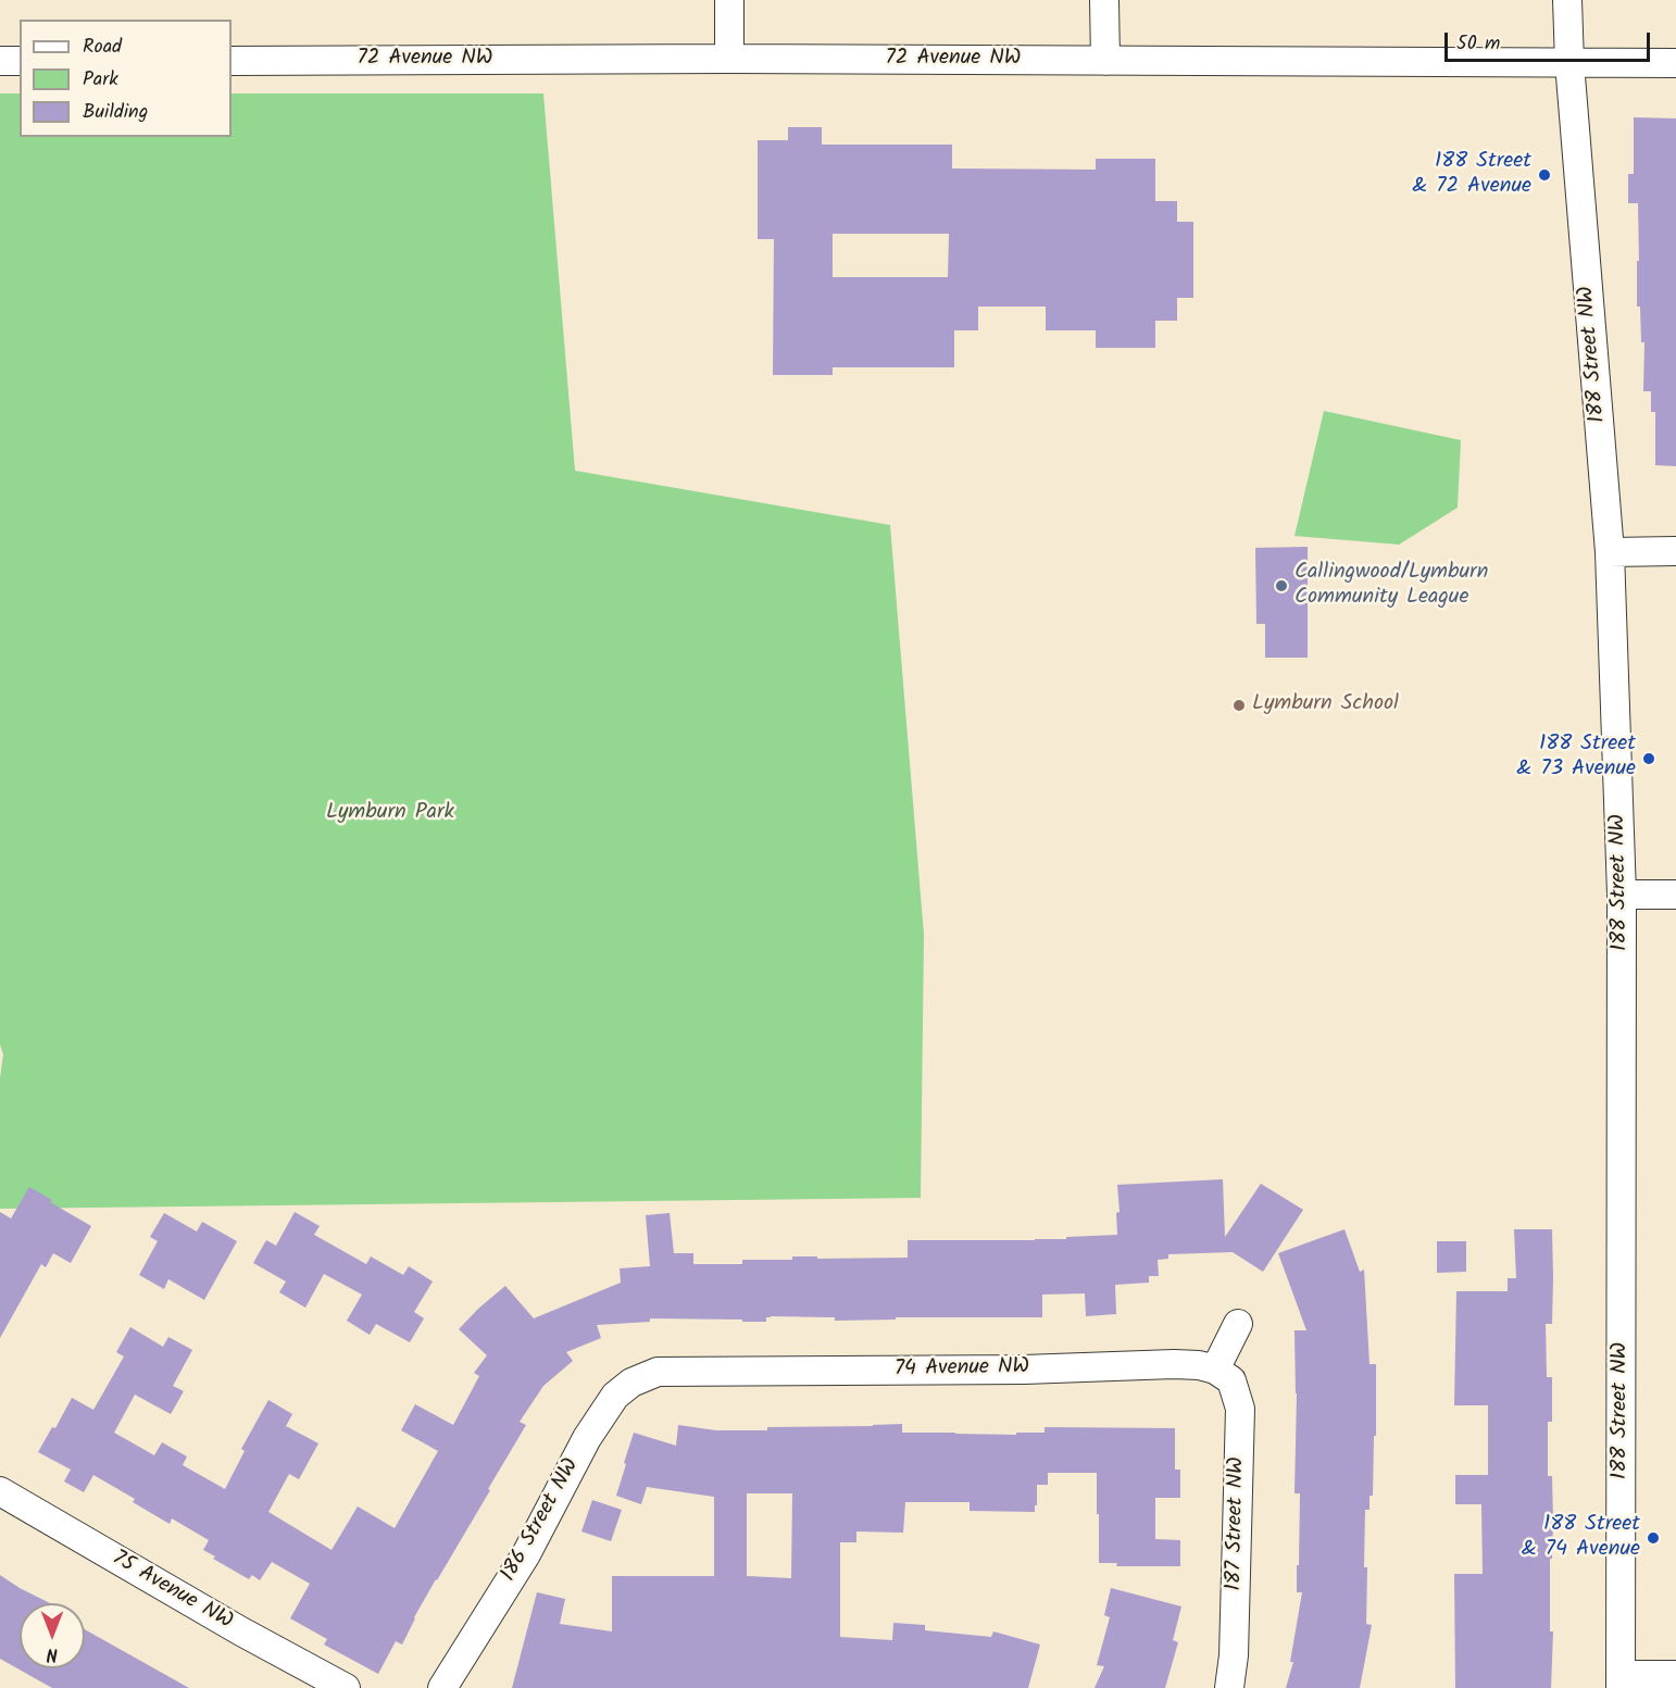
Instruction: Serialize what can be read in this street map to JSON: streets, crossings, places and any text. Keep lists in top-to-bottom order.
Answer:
{
  "streets": {
    "street": [
      "72 Avenue NW",
      "188 Street NW",
      "74 Avenue NW",
      "186 Street NW",
      "187 Street NW",
      "75 Avenue NW"
    ]
  },
  "crossings": [
    ["72 Avenue NW", "188 Street NW"],
    ["74 Avenue NW", "186 Street NW"],
    ["74 Avenue NW", "187 Street NW"]
  ],
  "parks": ["Lymburn Park"],
  "places": [
    "188 Street & 72 Avenue",
    "Callingwood/Lymburn Community League",
    "Lymburn School",
    "188 Street & 73 Avenue",
    "188 Street & 74 Avenue"
  ],
  "legend": ["Road", "Park", "Building"],
  "scale_bar": "50 m",
  "north": "bottom"
}
